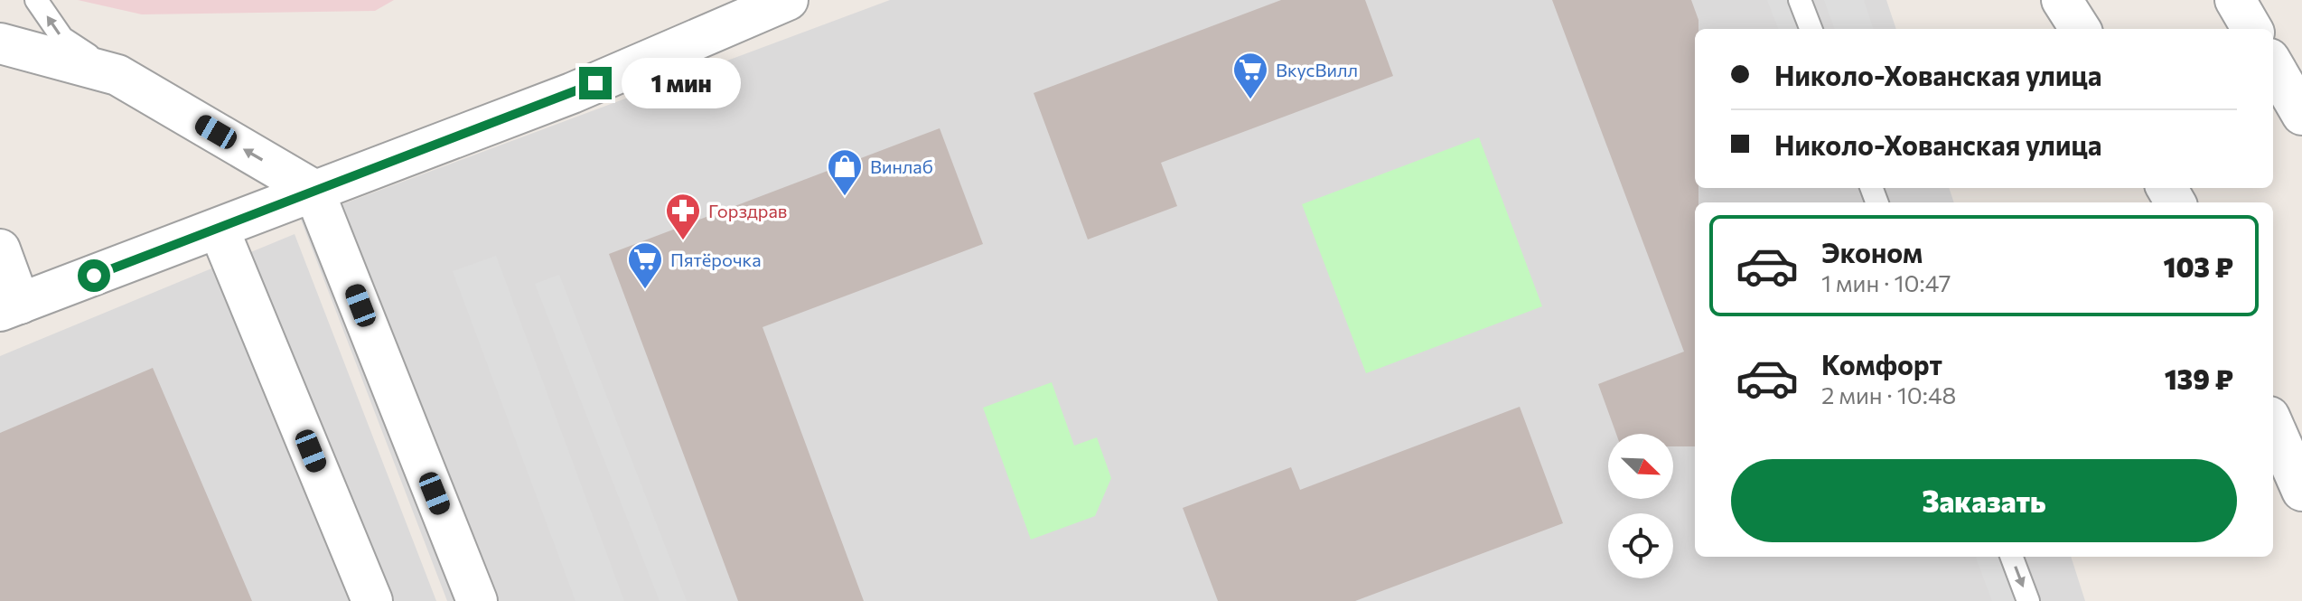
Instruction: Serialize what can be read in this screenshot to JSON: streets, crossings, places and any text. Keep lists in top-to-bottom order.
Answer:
{
  "places": {
    "supermarket": ["ВкусВилл", "Пятёрочка"],
    "shop": ["Винлаб"],
    "pharmacy": ["Горздрав"]
  },
  "north": "bottom right",
  "page": {
    "banner": ["Николо-Хованская улица", "Николо-Хованская улица"],
    "bubble": "1 мин",
    "list": [
      {
        "name": "Эконом",
        "note": "1 мин · 10:47",
        "value": "103 ₽"
      },
      {
        "name": "Комфорт",
        "note": "2 мин · 10:48",
        "value": "139 ₽"
      }
    ],
    "buttons": "Заказать"
  }
}
